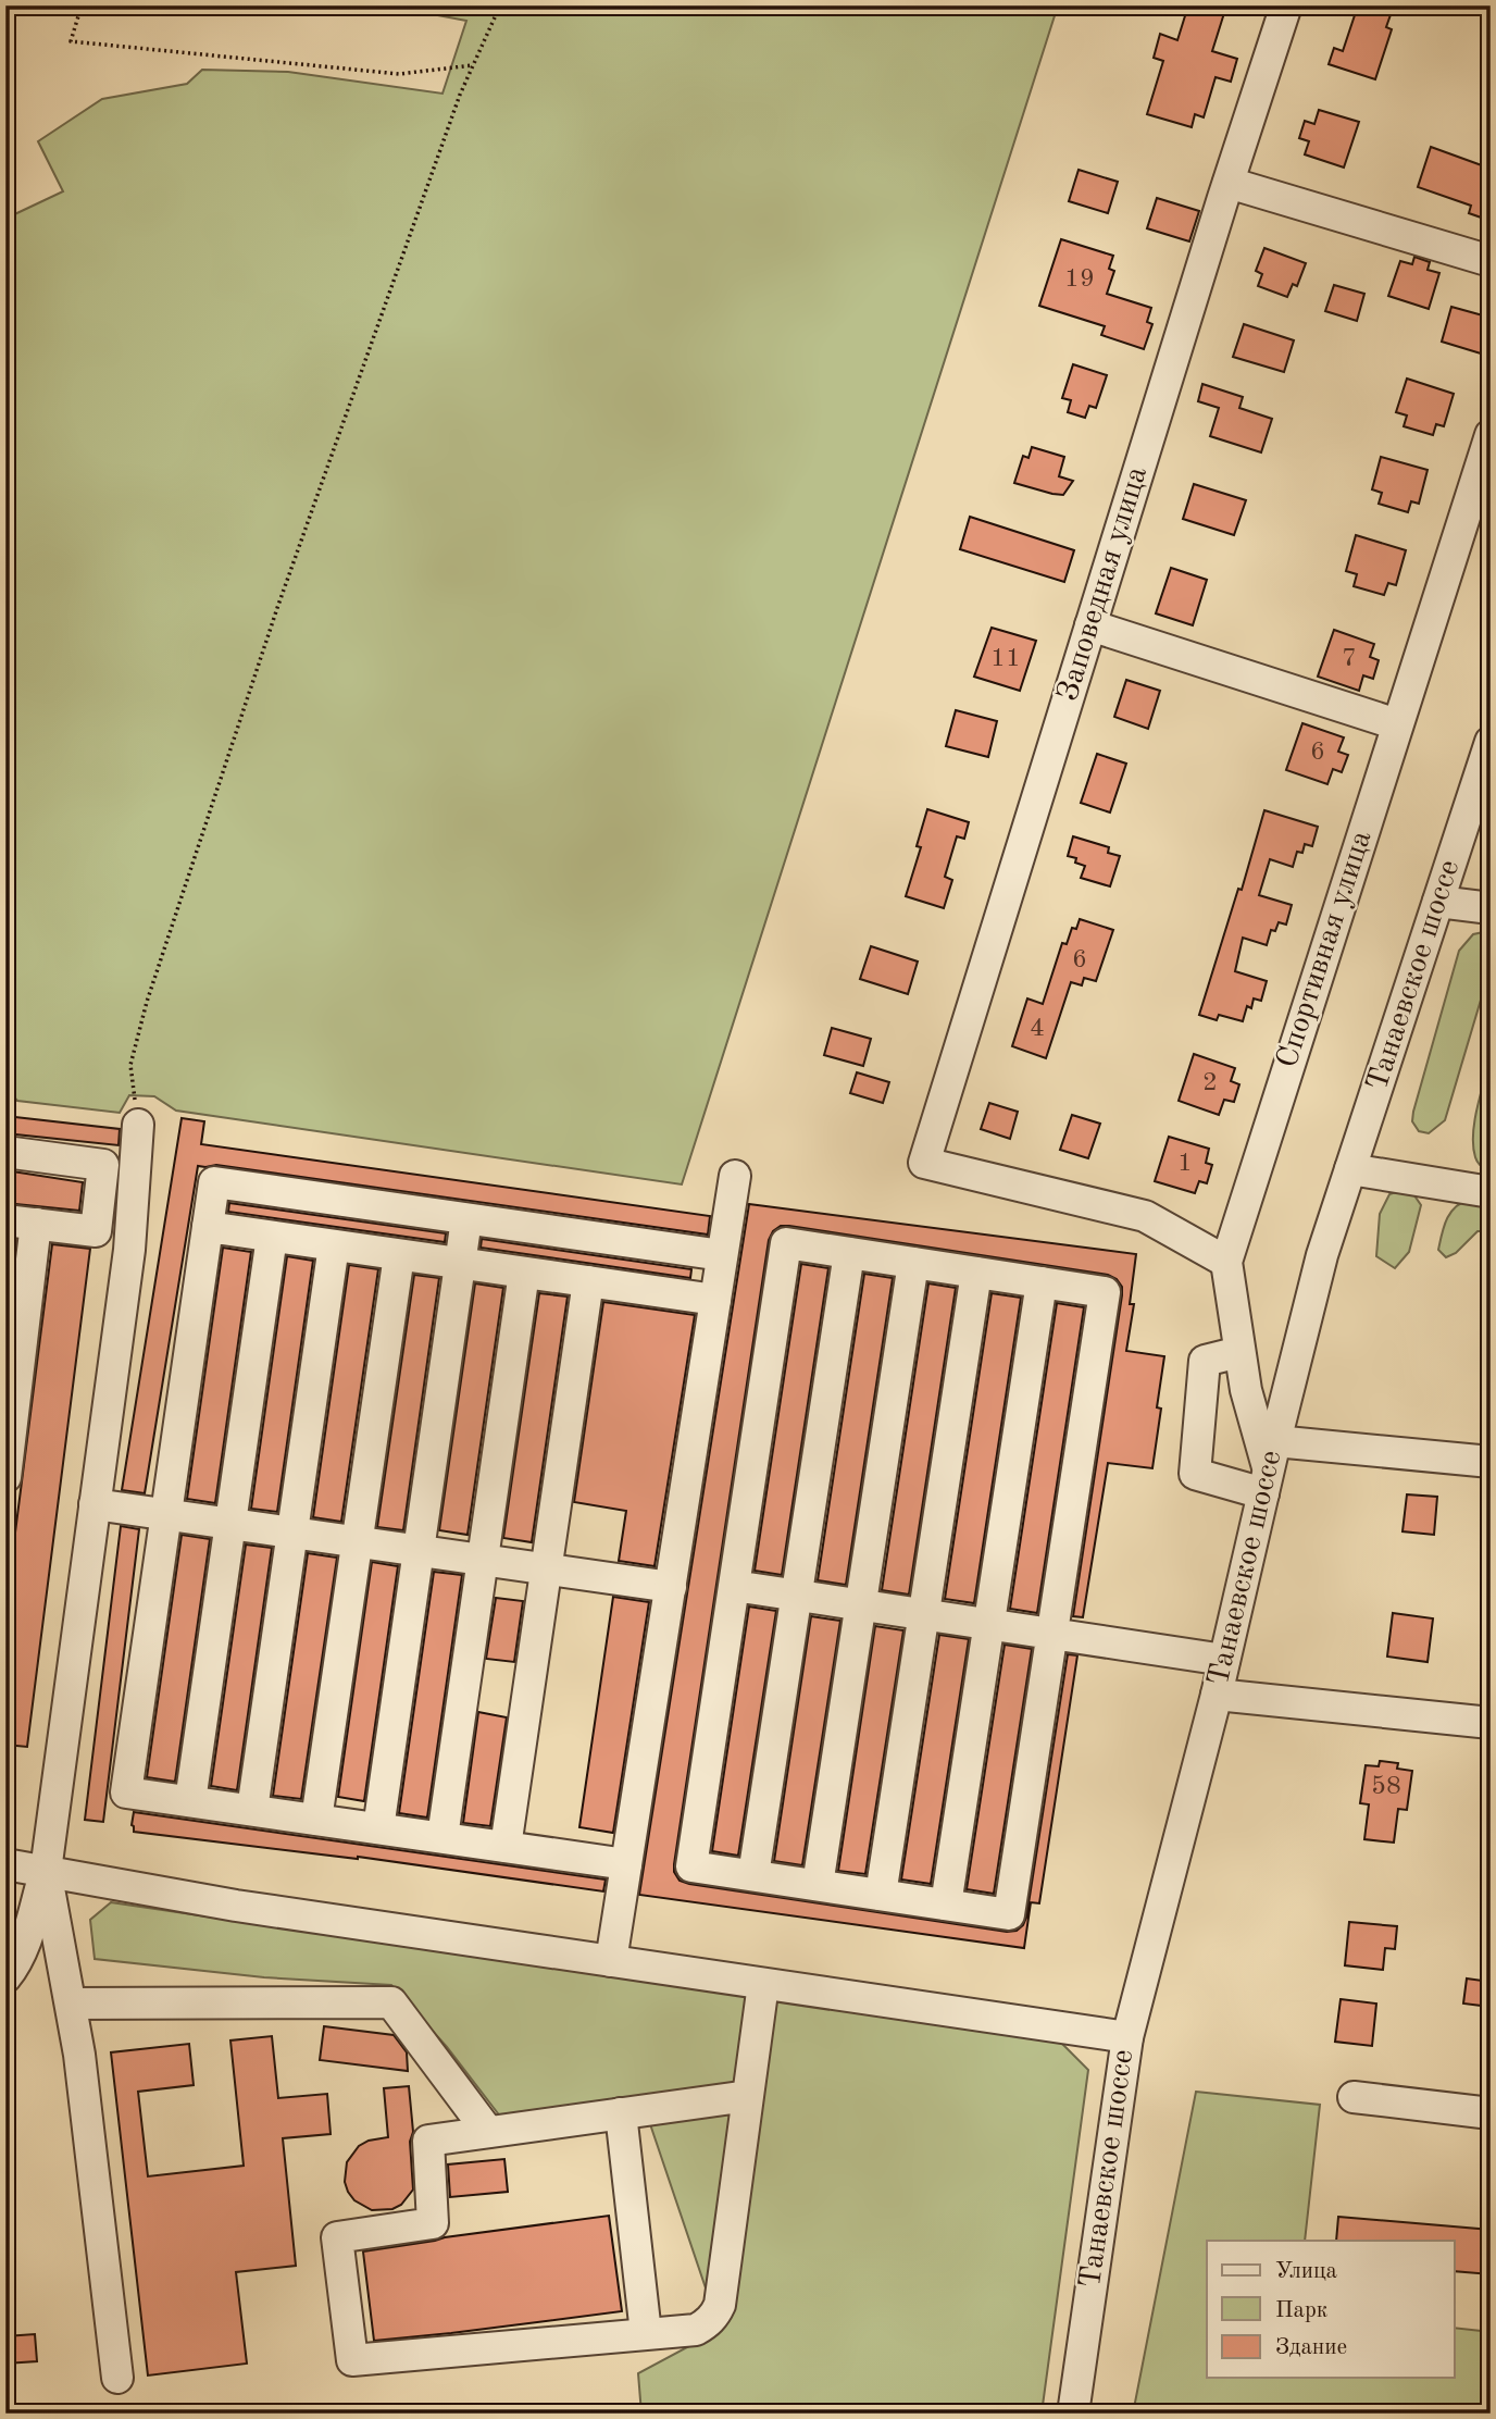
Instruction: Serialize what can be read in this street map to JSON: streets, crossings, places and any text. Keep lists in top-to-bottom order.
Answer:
{
  "streets": {
    "street": ["Заповедная улица", "Спортивная улица", "Танаевское шоссе"]
  },
  "crossings": [
    ["Заповедная улица", "Спортивная улица"],
    ["Спортивная улица", "Танаевское шоссе"]
  ],
  "house_numbers": [
    "19",
    "11",
    "7",
    "6",
    "6",
    "4",
    "2",
    "1",
    "58"
  ],
  "legend": ["Улица", "Парк", "Здание"]
}
